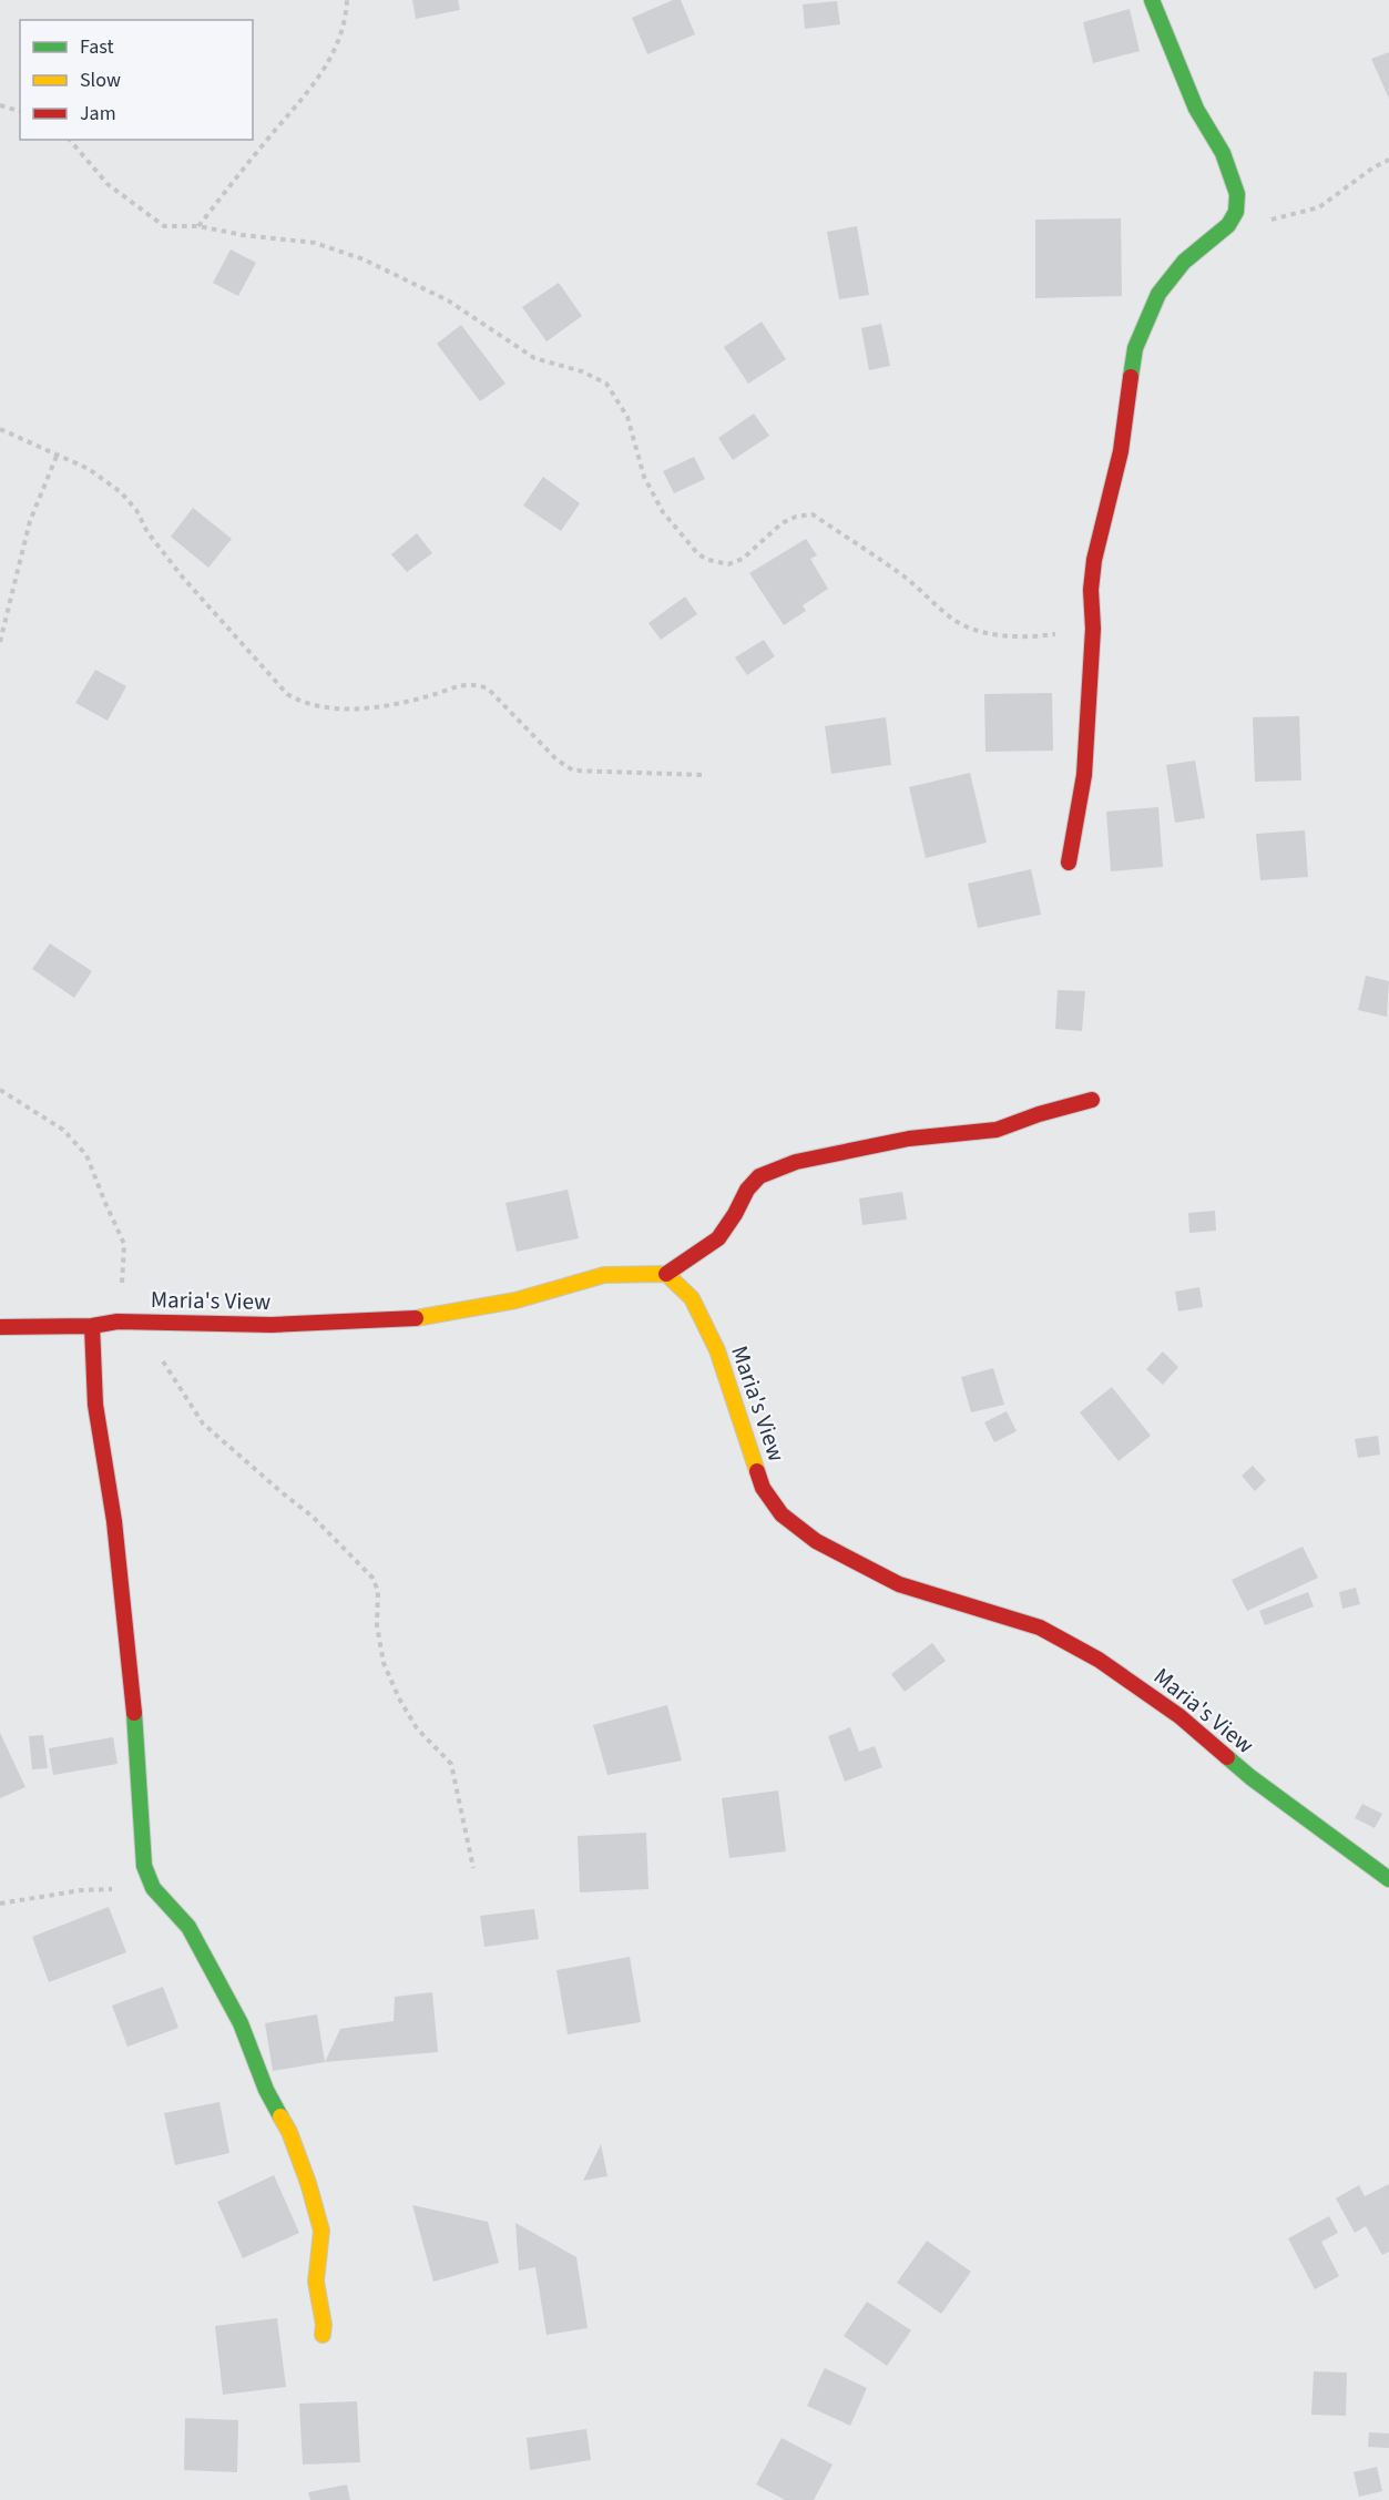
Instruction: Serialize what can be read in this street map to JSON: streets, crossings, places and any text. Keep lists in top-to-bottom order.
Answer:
{
  "streets": {
    "street": ["Maria's View"]
  },
  "legend": ["Fast", "Slow", "Jam"]
}
